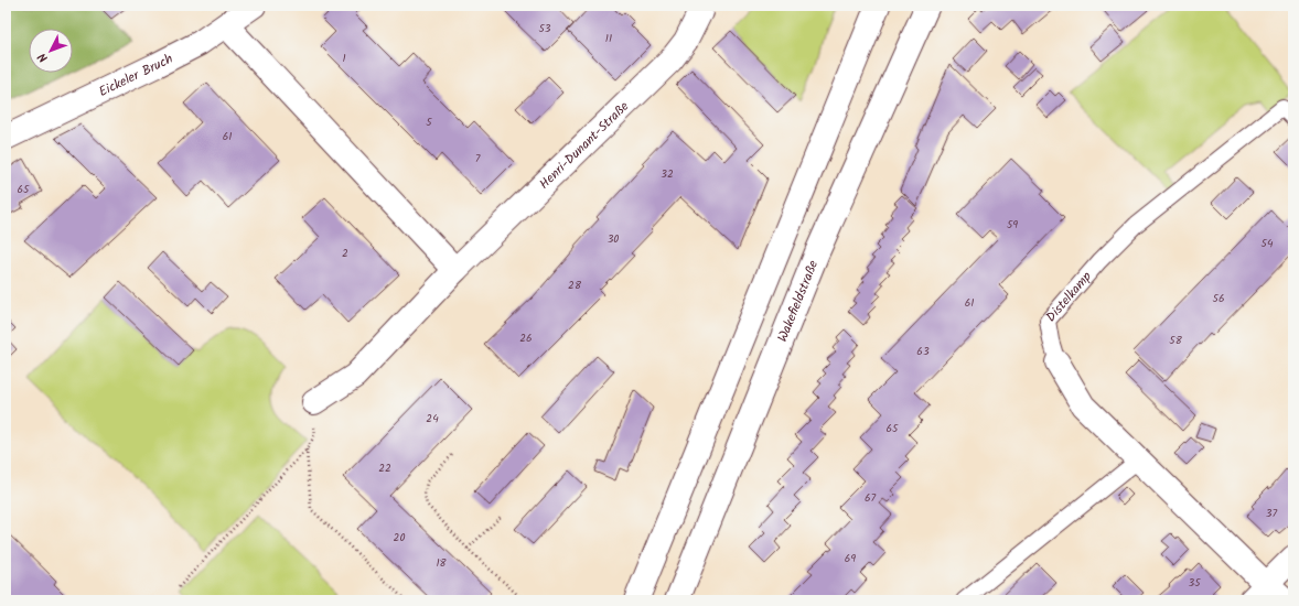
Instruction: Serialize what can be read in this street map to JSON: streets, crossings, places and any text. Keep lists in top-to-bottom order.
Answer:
{
  "streets": {
    "street": [
      "Eickeler Bruch",
      "Henri-Dunant-Straße",
      "Distelkamp",
      "Wakefieldstraße"
    ]
  },
  "house_numbers": [
    "53",
    "11",
    "1",
    "5",
    "61",
    "7",
    "32",
    "65",
    "59",
    "30",
    "54",
    "2",
    "28",
    "56",
    "61",
    "26",
    "58",
    "63",
    "24",
    "65",
    "22",
    "67",
    "37",
    "20",
    "69",
    "18",
    "35"
  ],
  "north": "bottom left"
}
